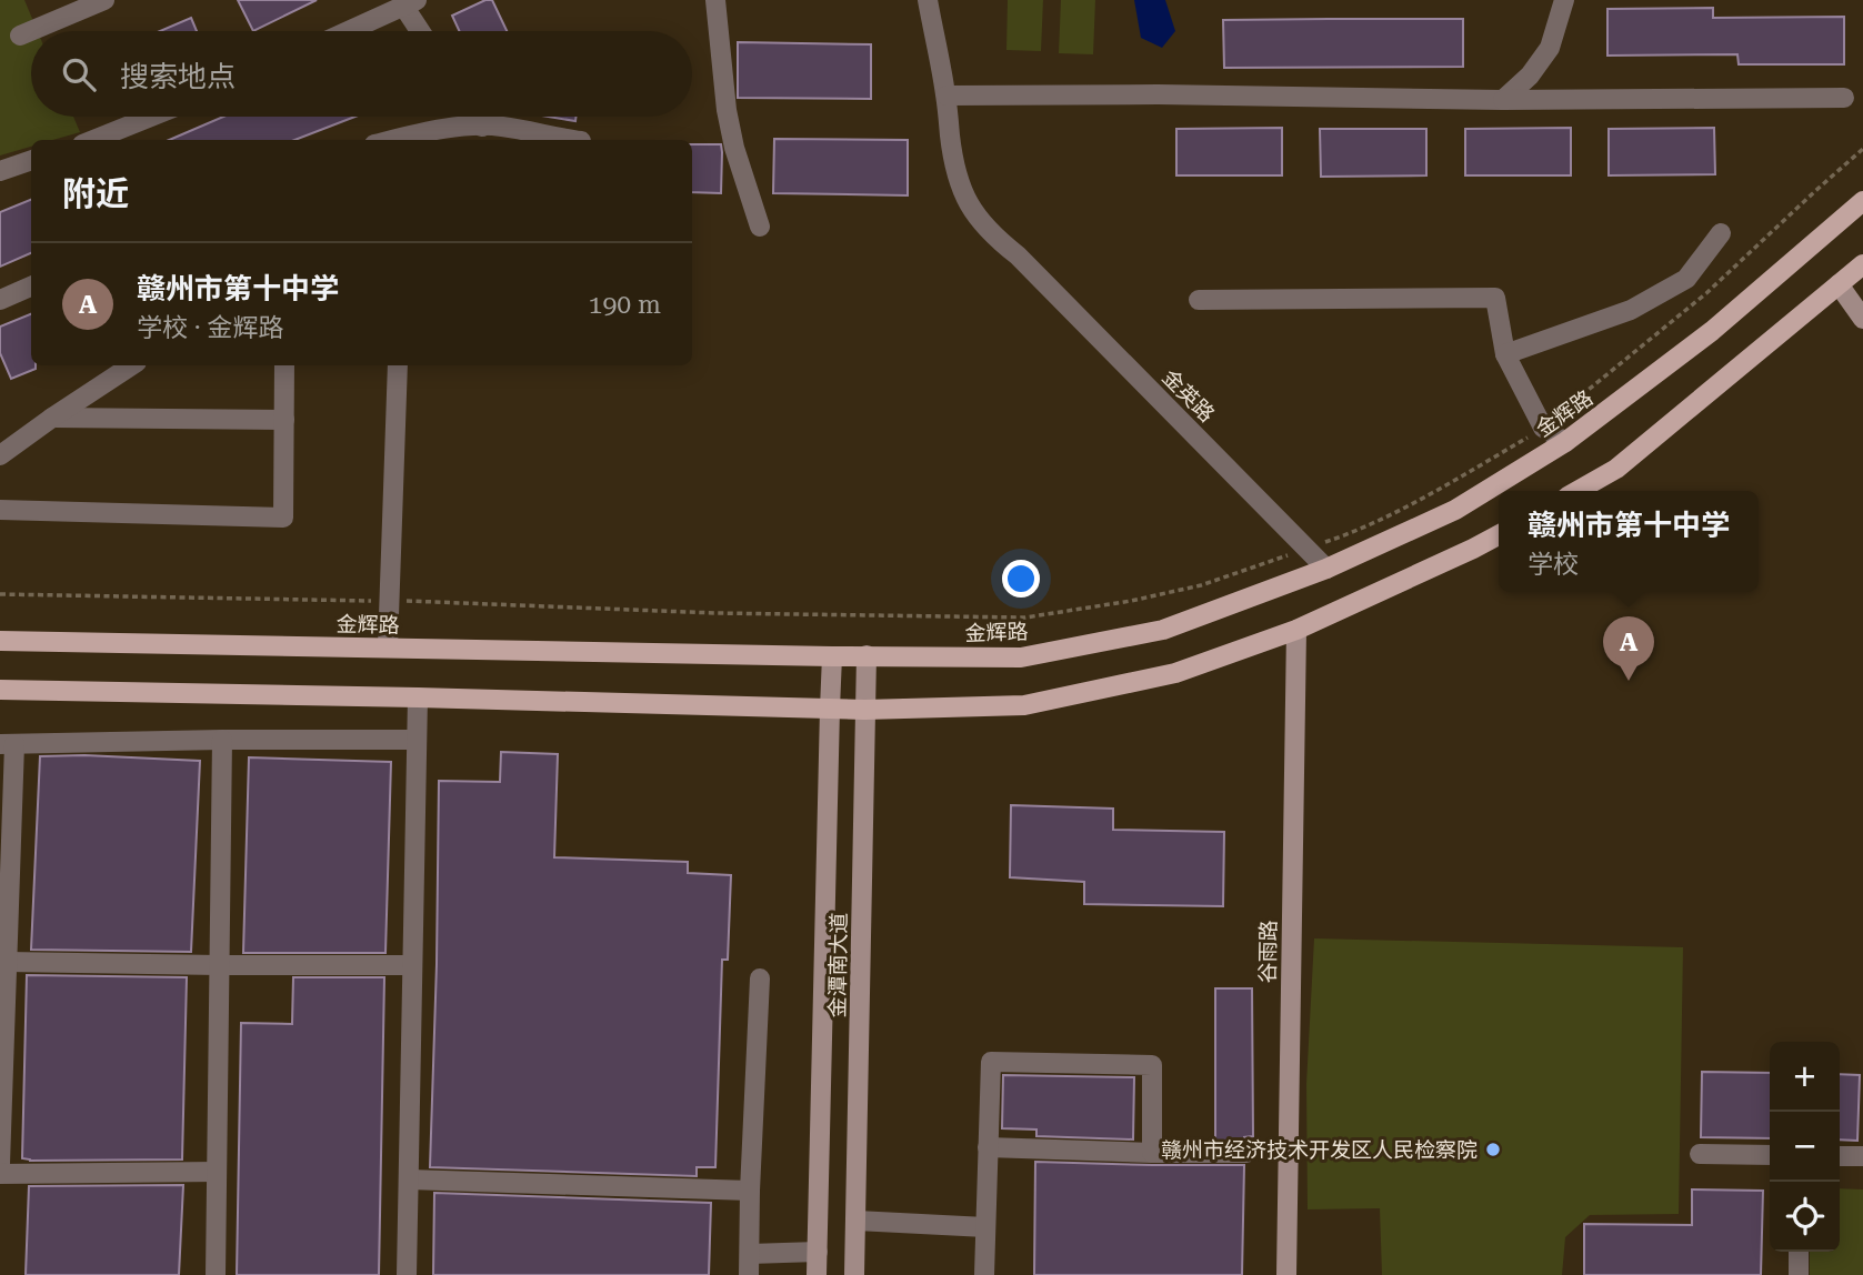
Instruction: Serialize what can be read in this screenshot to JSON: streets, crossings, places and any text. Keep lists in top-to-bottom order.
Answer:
{
  "streets": {
    "main road": ["金辉路", "谷雨路", "金潭南大道"],
    "street": ["金英路"]
  },
  "crossings": [
    ["金英路", "金辉路"],
    ["金辉路", "金潭南大道"]
  ],
  "places": ["赣州市经济技术开发区人民检察院"],
  "page": {
    "search": "搜索地点",
    "heading": "附近",
    "list": [
      {
        "mark": "A",
        "name": "赣州市第十中学",
        "note": "学校 · 金辉路",
        "value": "190 m"
      }
    ],
    "popup": ["赣州市第十中学", "学校"],
    "pins": "A",
    "map_buttons": ["+", "−"]
  }
}
